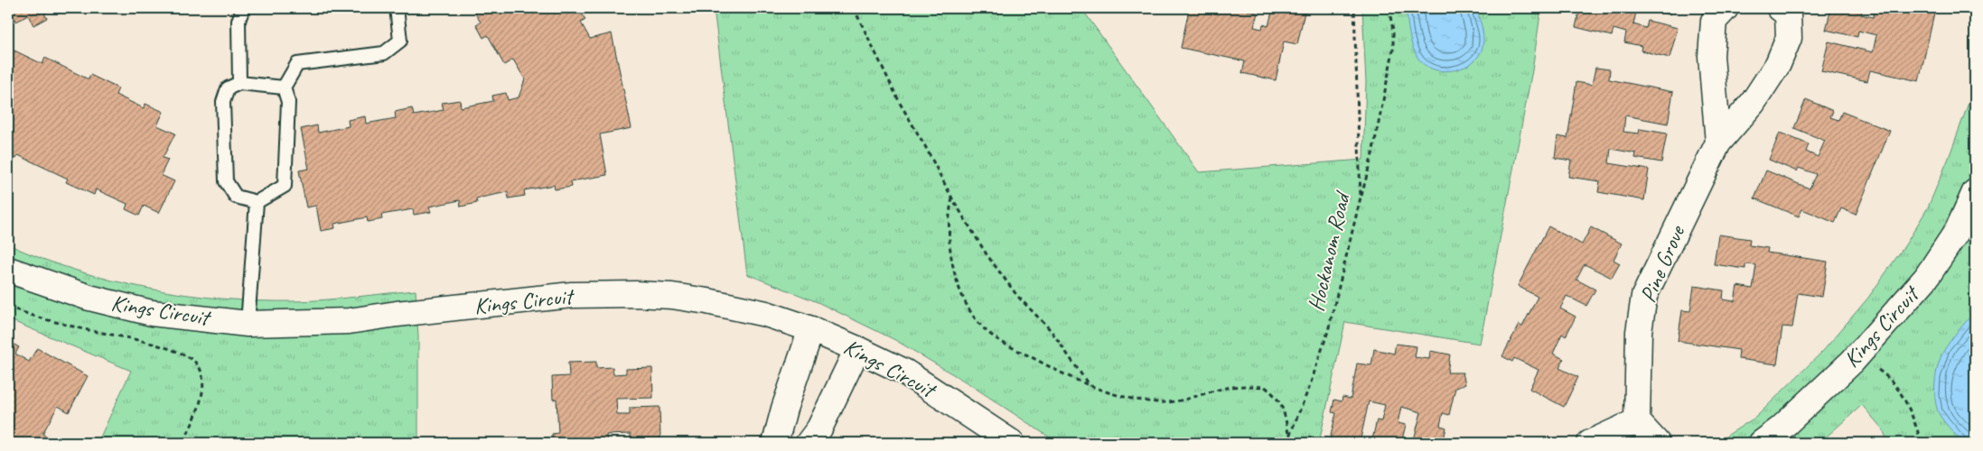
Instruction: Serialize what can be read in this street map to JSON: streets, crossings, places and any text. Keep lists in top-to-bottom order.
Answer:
{
  "streets": {
    "street": ["Pine Grove", "Kings Circuit"],
    "path": ["Hockanom Road"]
  }
}
